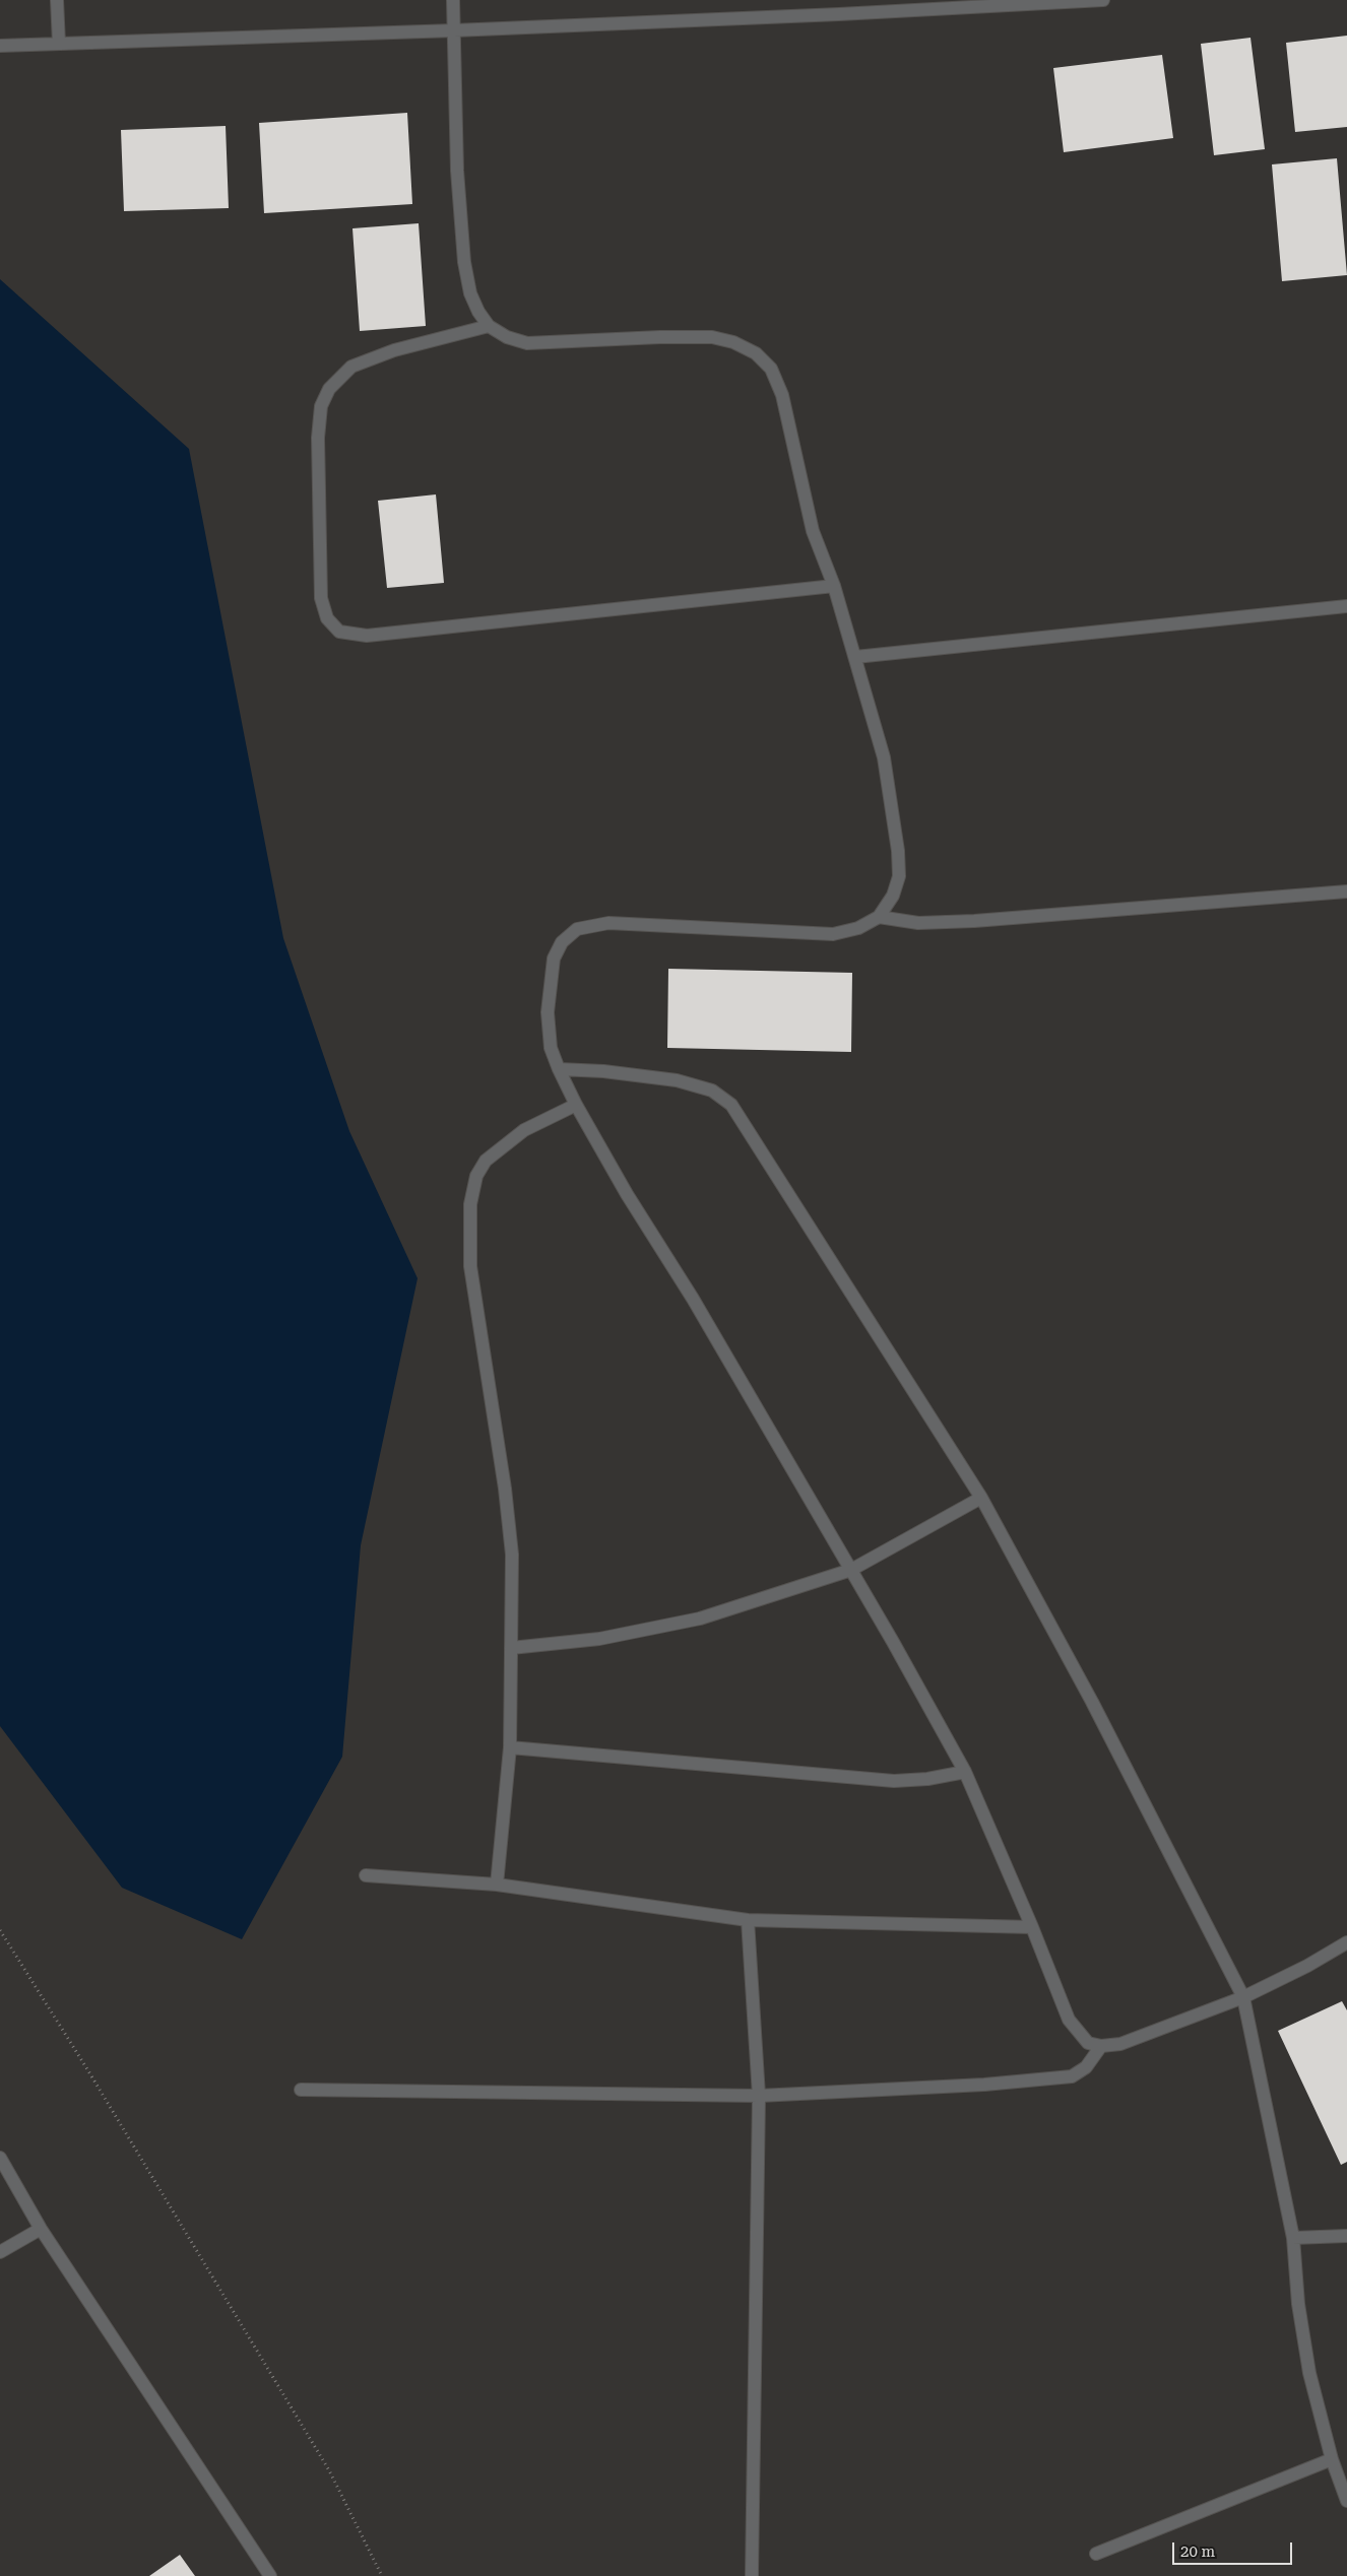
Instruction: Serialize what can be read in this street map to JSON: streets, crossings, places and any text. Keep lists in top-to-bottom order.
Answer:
{
  "scale_bar": "20 m"
}
